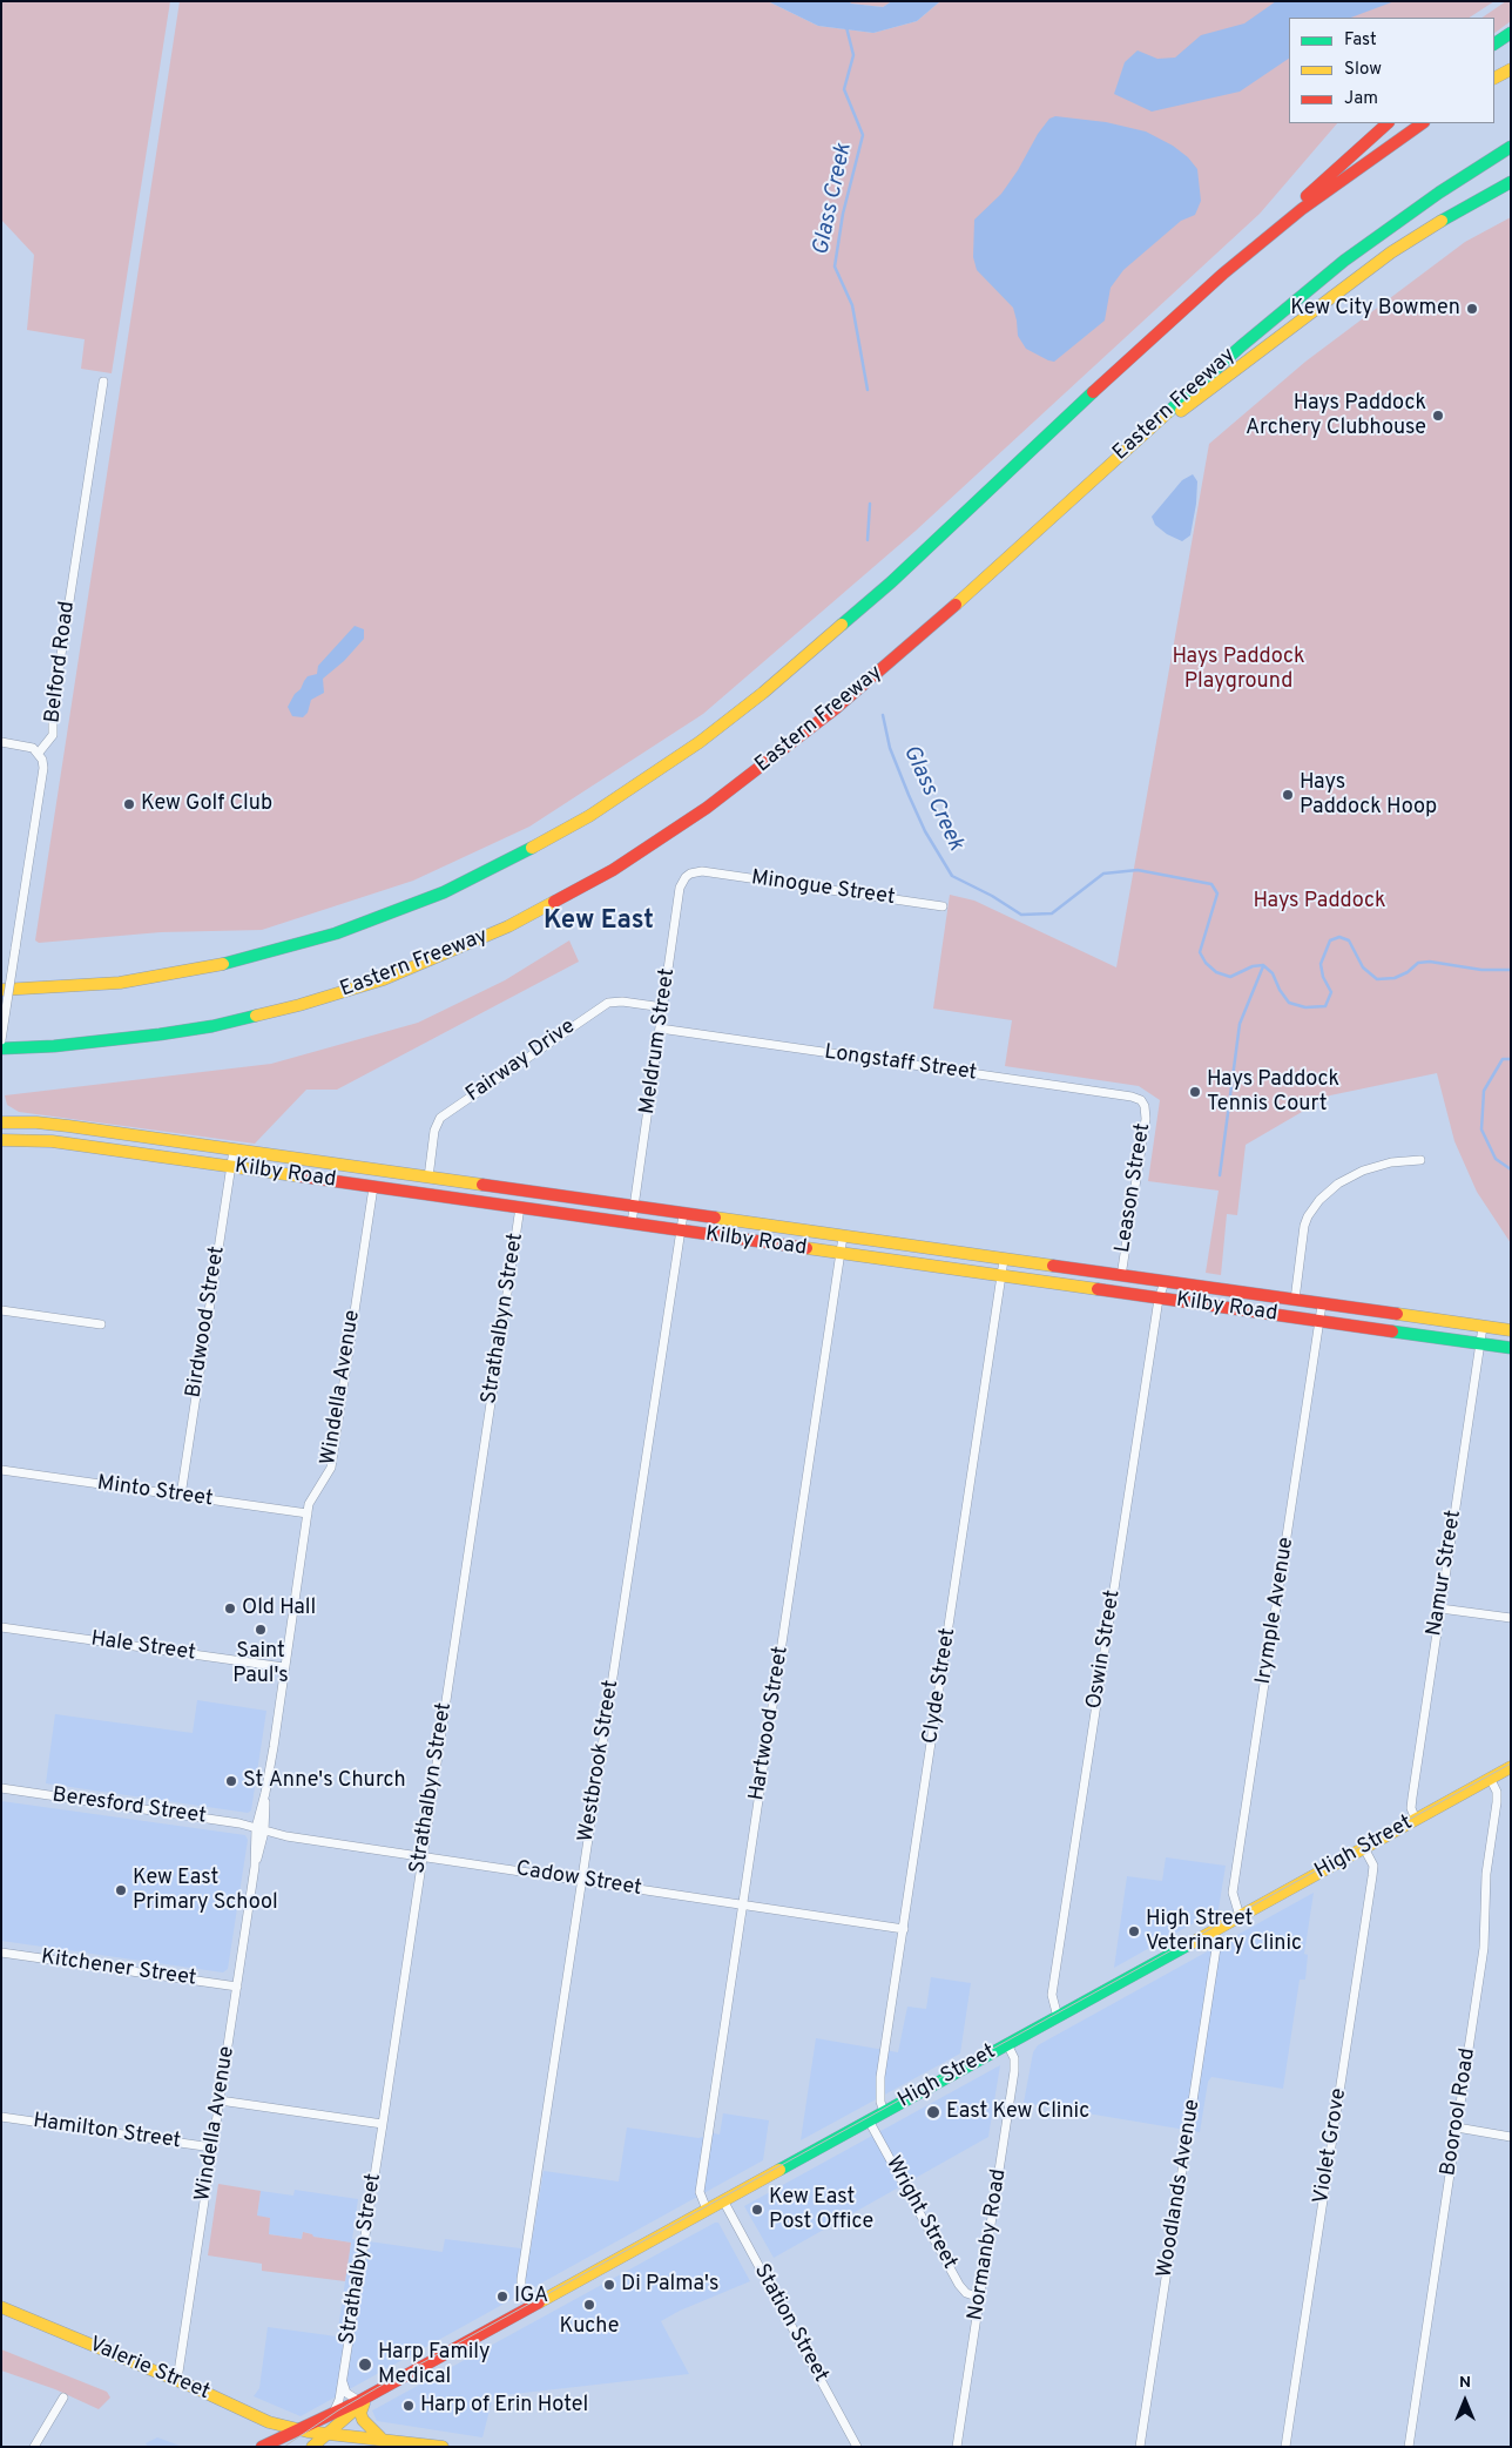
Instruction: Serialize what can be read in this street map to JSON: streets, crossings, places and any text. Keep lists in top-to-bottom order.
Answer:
{
  "streets": {
    "main road": [
      "Eastern Freeway",
      "Kilby Road",
      "High Street",
      "Valerie Street"
    ],
    "street": [
      "Belford Road",
      "Minogue Street",
      "Meldrum Street",
      "Fairway Drive",
      "Longstaff Street",
      "Leason Street",
      "Strathalbyn Street",
      "Birdwood Street",
      "Windella Avenue",
      "Minto Street",
      "Namur Street",
      "Irymple Avenue",
      "Hale Street",
      "Oswin Street",
      "Clyde Street",
      "Hartwood Street",
      "Westbrook Street",
      "Beresford Street",
      "Cadow Street",
      "Kitchener Street",
      "Boorool Road",
      "Hamilton Street",
      "Violet Grove",
      "Woodlands Avenue",
      "Wright Street",
      "Normanby Road",
      "Station Street"
    ]
  },
  "crossings": [
    ["Minogue Street", "Meldrum Street"],
    ["Meldrum Street", "Fairway Drive"],
    ["Meldrum Street", "Longstaff Street"],
    ["Meldrum Street", "Kilby Road"],
    ["Fairway Drive", "Kilby Road"],
    ["Longstaff Street", "Leason Street"],
    ["Kilby Road", "Leason Street"],
    ["Kilby Road", "Strathalbyn Street"],
    ["Kilby Road", "Birdwood Street"],
    ["Kilby Road", "Windella Avenue"],
    ["Kilby Road", "Namur Street"],
    ["Kilby Road", "Irymple Avenue"],
    ["Kilby Road", "Oswin Street"],
    ["Kilby Road", "Clyde Street"],
    ["Kilby Road", "Hartwood Street"],
    ["Kilby Road", "Westbrook Street"],
    ["Strathalbyn Street", "High Street"],
    ["Strathalbyn Street", "Cadow Street"],
    ["Birdwood Street", "Minto Street"],
    ["Windella Avenue", "Minto Street"],
    ["Windella Avenue", "Hale Street"],
    ["Windella Avenue", "Beresford Street"],
    ["Windella Avenue", "Cadow Street"],
    ["Windella Avenue", "Kitchener Street"],
    ["Windella Avenue", "Hamilton Street"],
    ["Windella Avenue", "Valerie Street"],
    ["Namur Street", "High Street"],
    ["Irymple Avenue", "High Street"],
    ["Oswin Street", "High Street"],
    ["Clyde Street", "High Street"],
    ["Clyde Street", "Cadow Street"],
    ["Hartwood Street", "High Street"],
    ["Hartwood Street", "Cadow Street"],
    ["Westbrook Street", "High Street"],
    ["Westbrook Street", "Cadow Street"],
    ["Beresford Street", "Cadow Street"],
    ["High Street", "Boorool Road"],
    ["High Street", "Violet Grove"],
    ["High Street", "Woodlands Avenue"],
    ["High Street", "Wright Street"],
    ["High Street", "Normanby Road"],
    ["High Street", "Station Street"],
    ["High Street", "Valerie Street"],
    ["Wright Street", "Normanby Road"]
  ],
  "districts": ["Kew East"],
  "water": ["Glass Creek"],
  "parks": ["Hays Paddock Playground", "Hays Paddock"],
  "places": [
    "Kew City Bowmen",
    "Hays Paddock Archery Clubhouse",
    "Hays Paddock Hoop",
    "Kew Golf Club",
    "Hays Paddock Tennis Court",
    "Old Hall",
    "Saint Paul's",
    "St Anne's Church",
    "Kew East Primary School",
    "High Street Veterinary Clinic",
    "East Kew Clinic",
    "Kew East Post Office",
    "Di Palma's",
    "IGA",
    "Kuche",
    "Harp Family Medical",
    "Harp of Erin Hotel"
  ],
  "legend": ["Fast", "Slow", "Jam"],
  "north": "top"
}
